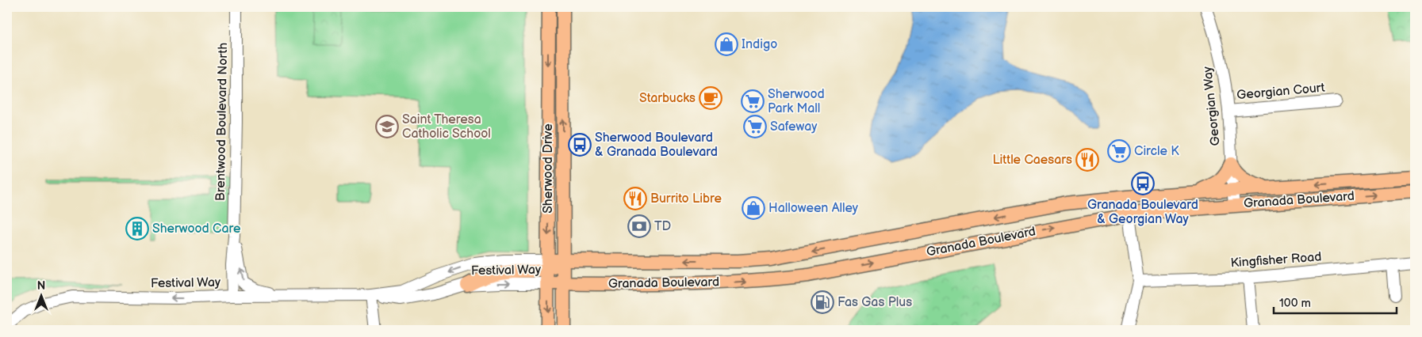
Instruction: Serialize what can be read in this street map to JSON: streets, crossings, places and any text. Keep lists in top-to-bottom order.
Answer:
{
  "streets": {
    "main road": ["Sherwood Drive", "Granada Boulevard"],
    "street": [
      "Georgian Court",
      "Georgian Way",
      "Brentwood Boulevard North",
      "Kingfisher Road",
      "Festival Way"
    ]
  },
  "crossings": [
    ["Georgian Court", "Georgian Way"],
    ["Georgian Way", "Granada Boulevard"],
    ["Sherwood Drive", "Granada Boulevard"],
    ["Sherwood Drive", "Festival Way"],
    ["Granada Boulevard", "Festival Way"]
  ],
  "places": {
    "shop": ["Indigo", "Halloween Alley"],
    "cafe": ["Starbucks"],
    "supermarket": ["Sherwood Park Mall", "Safeway", "Circle K"],
    "school or university": ["Saint Theresa Catholic School"],
    "bus stop": ["Sherwood Boulevard & Granada Boulevard", "Granada Boulevard & Georgian Way"],
    "restaurant": ["Little Caesars", "Burrito Libre"],
    "bank": ["TD"],
    "building": ["Sherwood Care"],
    "fuel station": ["Fas Gas Plus"]
  },
  "scale_bar": "100 m",
  "north": "top"
}
